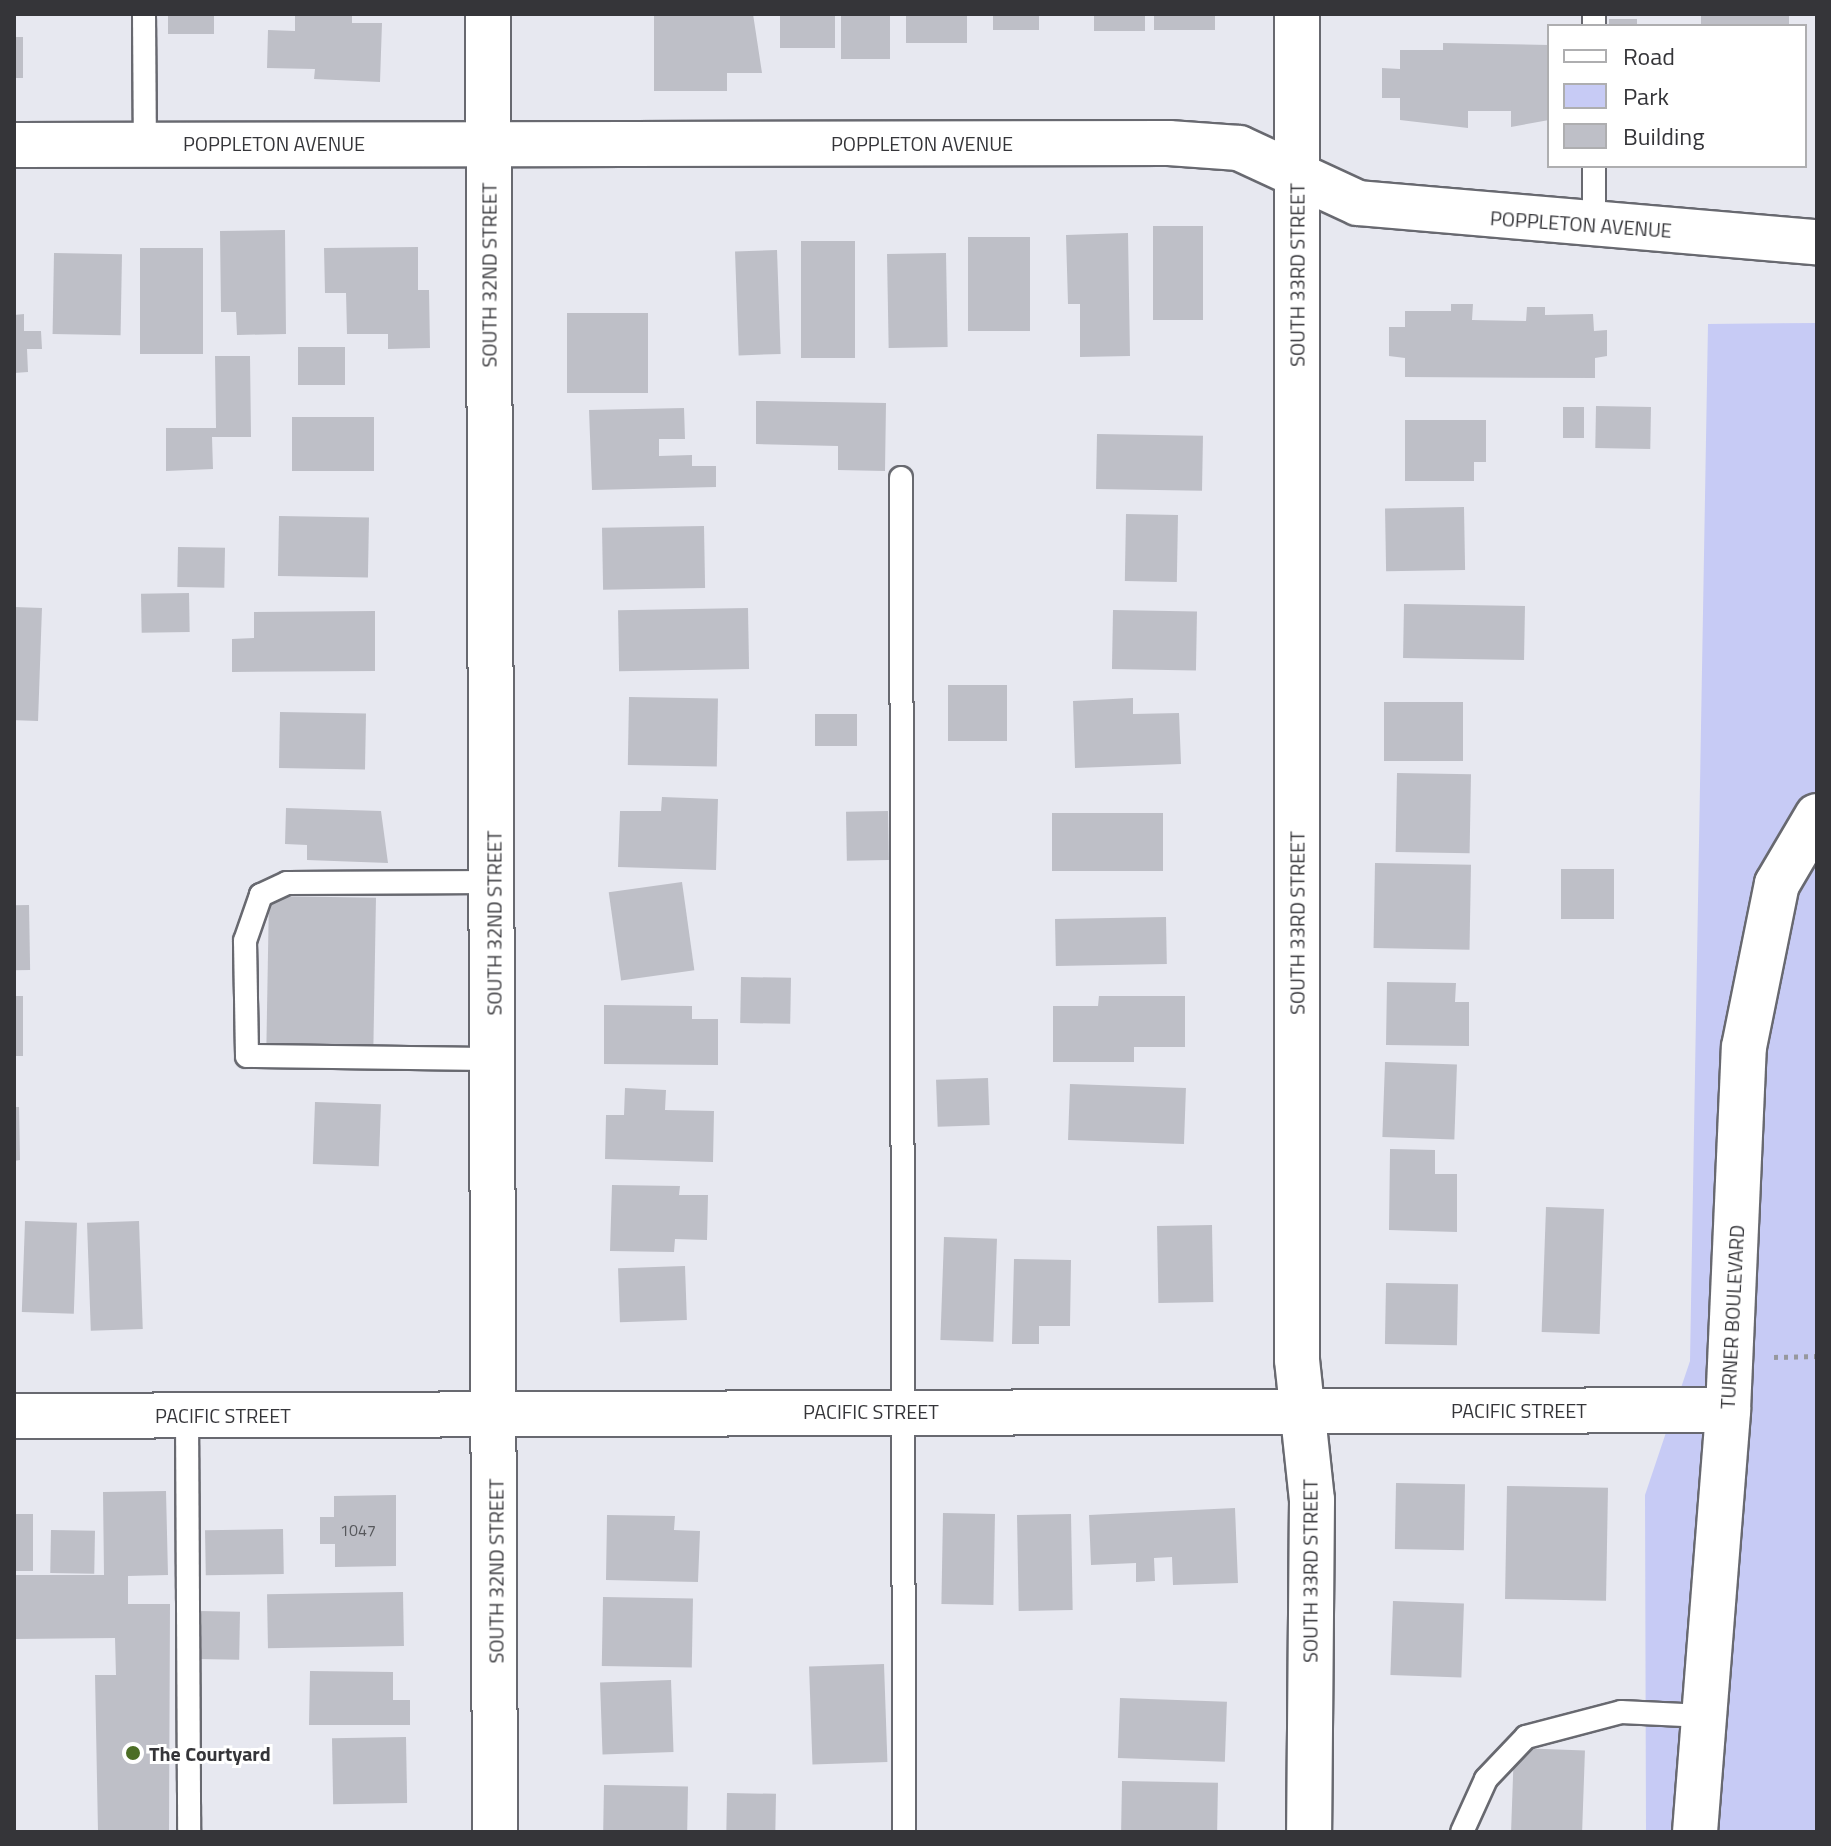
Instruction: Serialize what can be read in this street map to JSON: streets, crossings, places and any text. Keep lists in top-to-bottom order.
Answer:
{
  "streets": {
    "street": [
      "POPPLETON AVENUE",
      "SOUTH 32ND STREET",
      "SOUTH 33RD STREET",
      "TURNER BOULEVARD",
      "PACIFIC STREET"
    ]
  },
  "crossings": [
    ["POPPLETON AVENUE", "SOUTH 32ND STREET"],
    ["POPPLETON AVENUE", "SOUTH 33RD STREET"],
    ["SOUTH 32ND STREET", "PACIFIC STREET"],
    ["SOUTH 33RD STREET", "PACIFIC STREET"],
    ["TURNER BOULEVARD", "PACIFIC STREET"]
  ],
  "places": ["The Courtyard"],
  "house_numbers": ["1047"],
  "legend": ["Road", "Park", "Building"]
}
